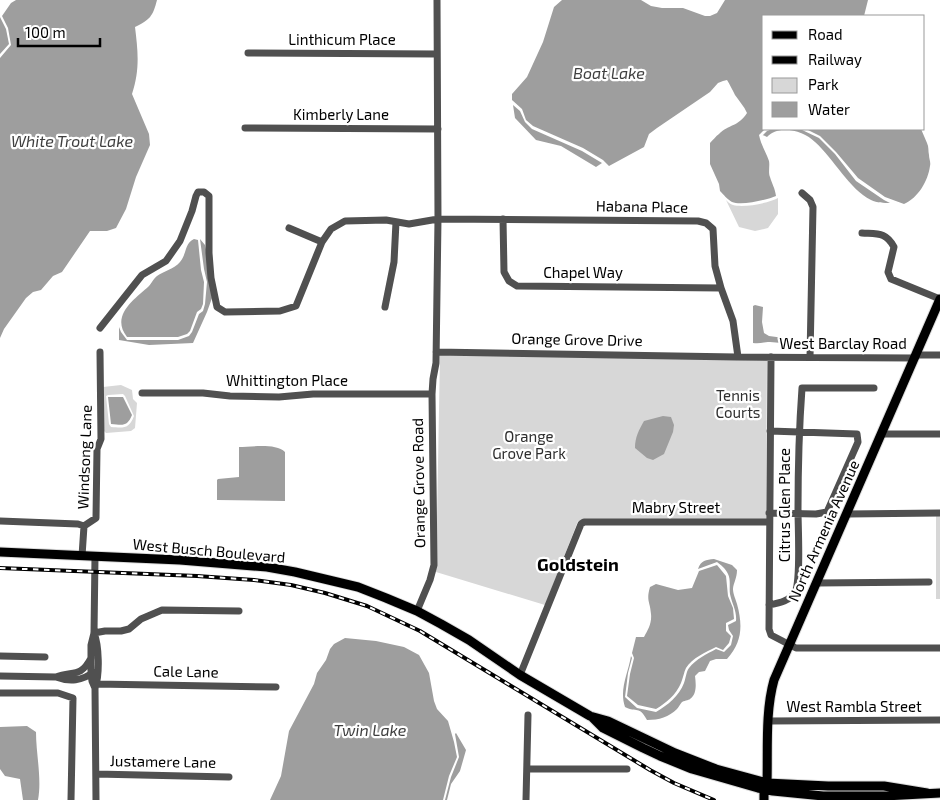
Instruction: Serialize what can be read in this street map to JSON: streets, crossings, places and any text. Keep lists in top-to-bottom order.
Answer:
{
  "streets": {
    "main road": ["North Armenia Avenue", "West Busch Boulevard"],
    "street": [
      "Linthicum Place",
      "Kimberly Lane",
      "Habana Place",
      "Chapel Way",
      "Orange Grove Drive",
      "West Barclay Road",
      "Whittington Place",
      "Windsong Lane",
      "Orange Grove Road",
      "Citrus Glen Place",
      "Mabry Street",
      "Cale Lane",
      "West Rambla Street",
      "Justamere Lane"
    ]
  },
  "crossings": [
    ["Habana Place", "Chapel Way"],
    ["Habana Place", "Orange Grove Drive"],
    ["Orange Grove Drive", "West Barclay Road"],
    ["Orange Grove Drive", "Orange Grove Road"],
    ["West Barclay Road", "North Armenia Avenue"],
    ["Whittington Place", "Orange Grove Road"],
    ["Windsong Lane", "West Busch Boulevard"],
    ["Orange Grove Road", "West Busch Boulevard"],
    ["Mabry Street", "West Busch Boulevard"],
    ["North Armenia Avenue", "West Busch Boulevard"],
    ["North Armenia Avenue", "West Rambla Street"]
  ],
  "districts": ["Goldstein"],
  "water": ["Boat Lake", "White Trout Lake", "Twin Lake"],
  "parks": ["Tennis Courts", "Orange Grove Park"],
  "legend": [
    "Road",
    "Railway",
    "Park",
    "Water"
  ],
  "scale_bar": "100 m"
}
